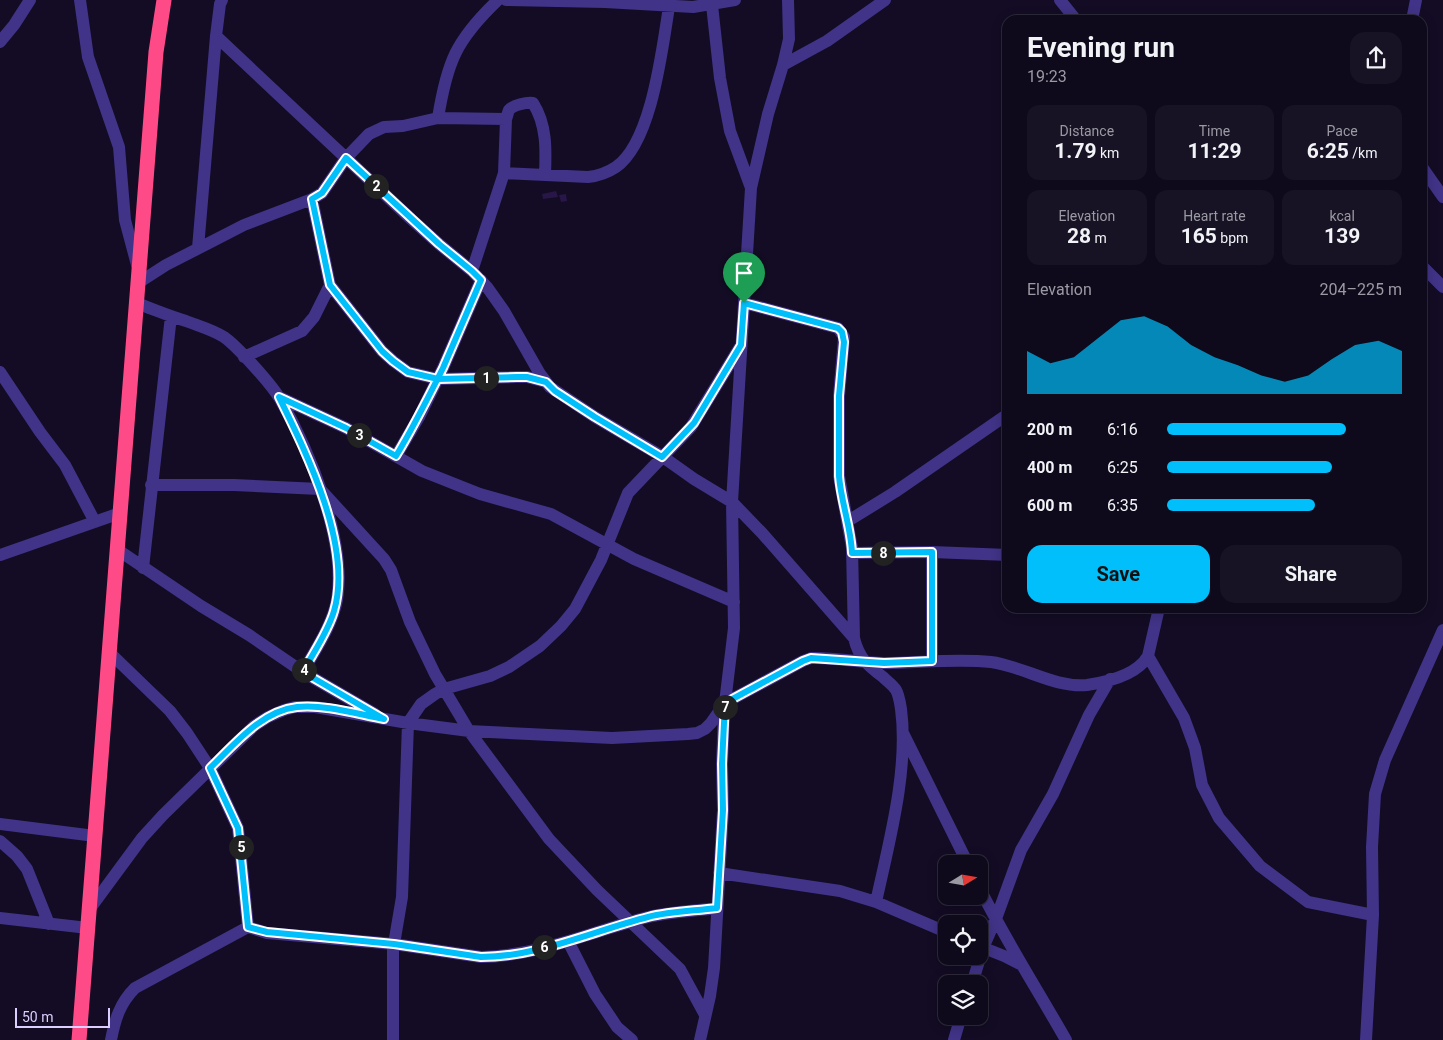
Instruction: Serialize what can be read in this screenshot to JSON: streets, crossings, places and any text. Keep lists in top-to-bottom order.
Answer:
{
  "scale_bar": "50 m",
  "north": "right",
  "page": {
    "heading": ["Evening run", "19:23"],
    "stats": [
      ["Distance", "1.79 km"],
      ["Time", "11:29"],
      ["Pace", "6:25 /km"],
      ["Elevation", "28 m"],
      ["Heart rate", "165 bpm"],
      ["kcal", "139"]
    ],
    "pins": [
      "2",
      "1",
      "3",
      "8",
      "4",
      "7",
      "5",
      "6"
    ],
    "chart": ["Elevation", "204–225 m"],
    "list": [
      {
        "name": "200 m",
        "note": "6:16"
      },
      {
        "name": "400 m",
        "note": "6:25"
      },
      {
        "name": "600 m",
        "note": "6:35"
      }
    ],
    "buttons": ["Save", "Share"],
    "scale": "50 m"
  }
}
